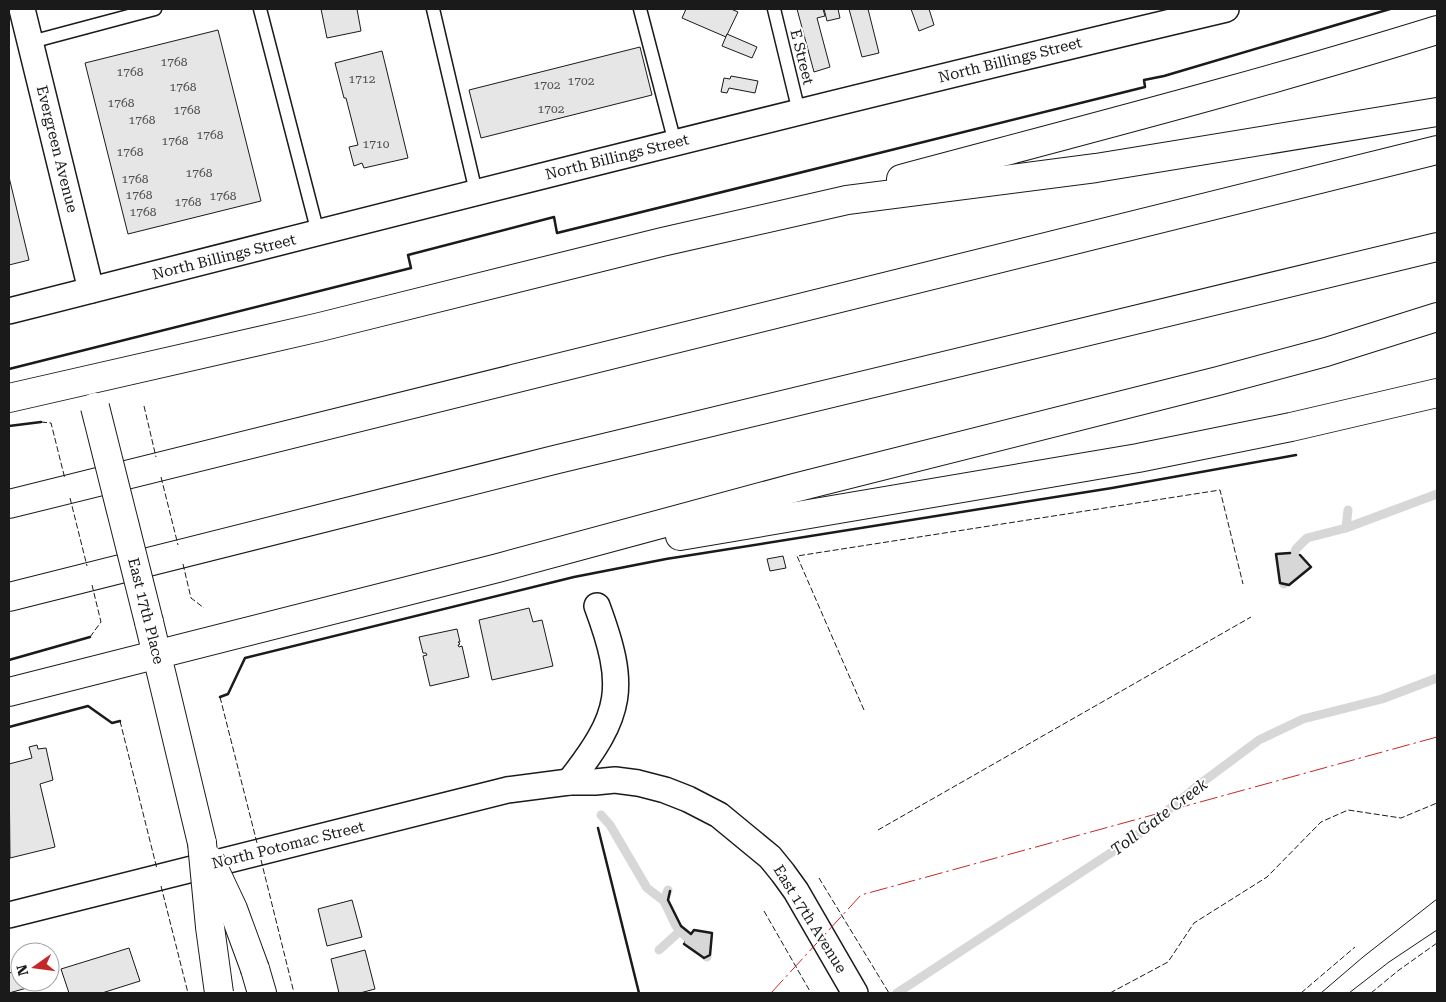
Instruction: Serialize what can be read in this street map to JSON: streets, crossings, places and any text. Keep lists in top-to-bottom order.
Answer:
{
  "streets": {
    "main road": ["East 17th Place"],
    "street": [
      "North Billings Street",
      "Evergreen Avenue",
      "North Potomac Street",
      "East 17th Avenue"
    ],
    "lane": ["E Street"]
  },
  "crossings": [
    ["E Street", "North Billings Street"],
    ["North Billings Street", "Evergreen Avenue"],
    ["North Potomac Street", "East 17th Avenue"]
  ],
  "water": ["Toll Gate Creek"],
  "house_numbers": [
    "1768",
    "1768",
    "1712",
    "1702",
    "1702",
    "1768",
    "1768",
    "1702",
    "1768",
    "1768",
    "1768",
    "1768",
    "1710",
    "1768",
    "1768",
    "1768",
    "1768",
    "1768",
    "1768",
    "1768"
  ],
  "north": "left"
}
